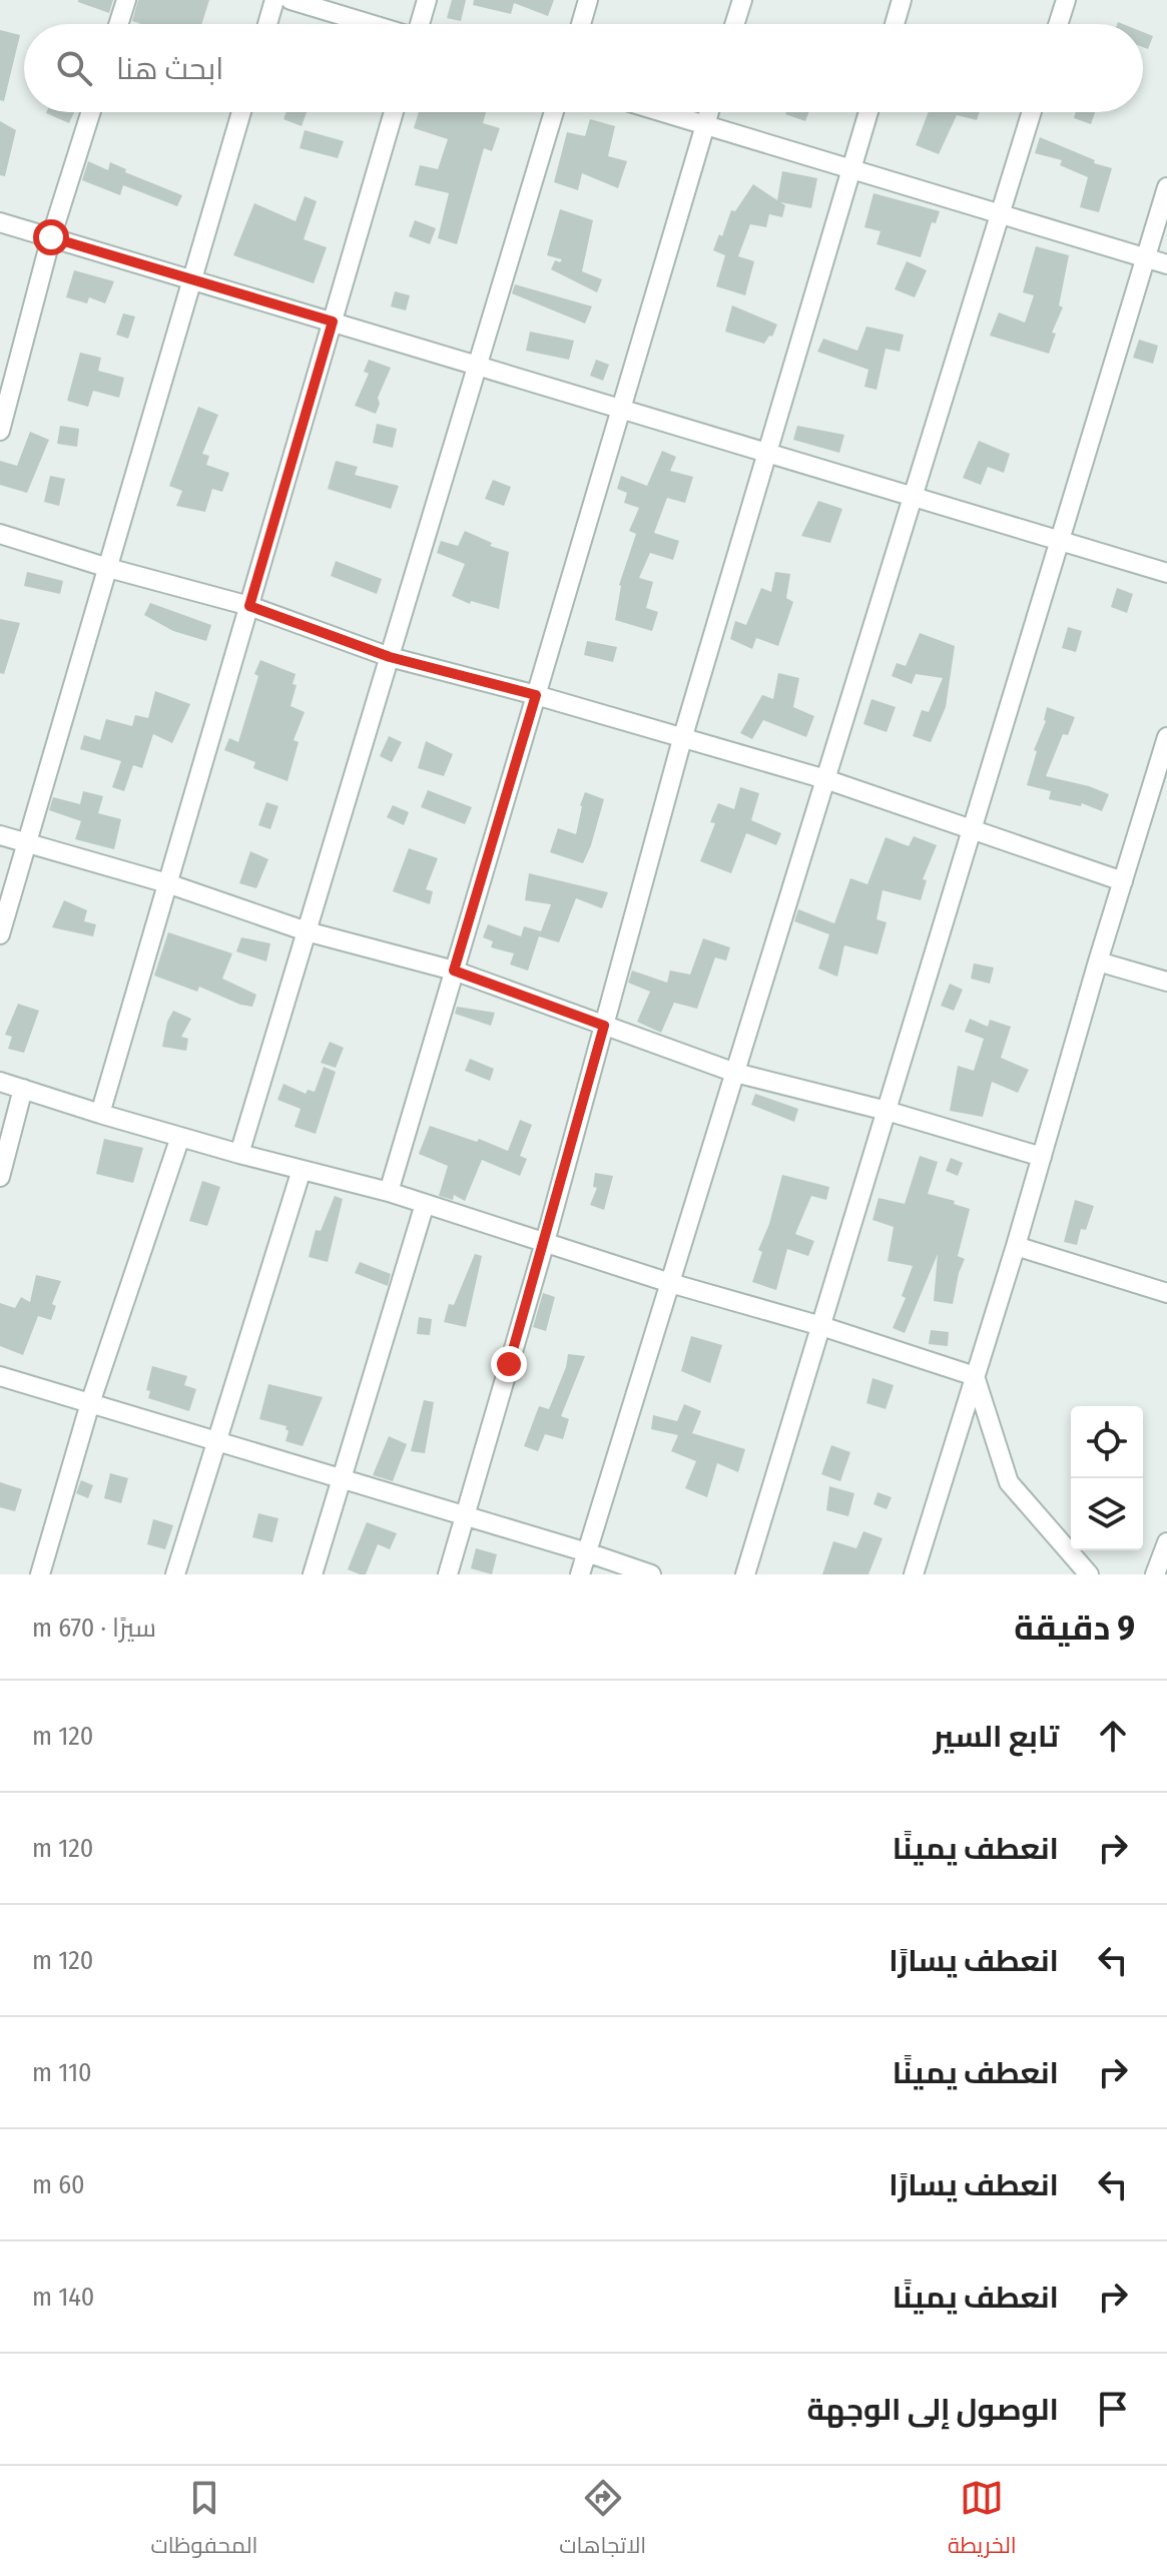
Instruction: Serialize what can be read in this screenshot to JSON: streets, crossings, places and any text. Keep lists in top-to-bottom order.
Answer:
{
  "page": {
    "search": "ابحث هنا",
    "heading": ["9 دقيقة", "سيرًا · 670 m"],
    "list": [
      ["تابع السير", "120 m"],
      ["انعطف يمينًا", "120 m"],
      ["انعطف يسارًا", "120 m"],
      ["انعطف يمينًا", "110 m"],
      ["انعطف يسارًا", "60 m"],
      ["انعطف يمينًا", "140 m"],
      "الوصول إلى الوجهة"
    ],
    "nav": ["الخريطة", "الاتجاهات", "المحفوظات"]
  }
}
